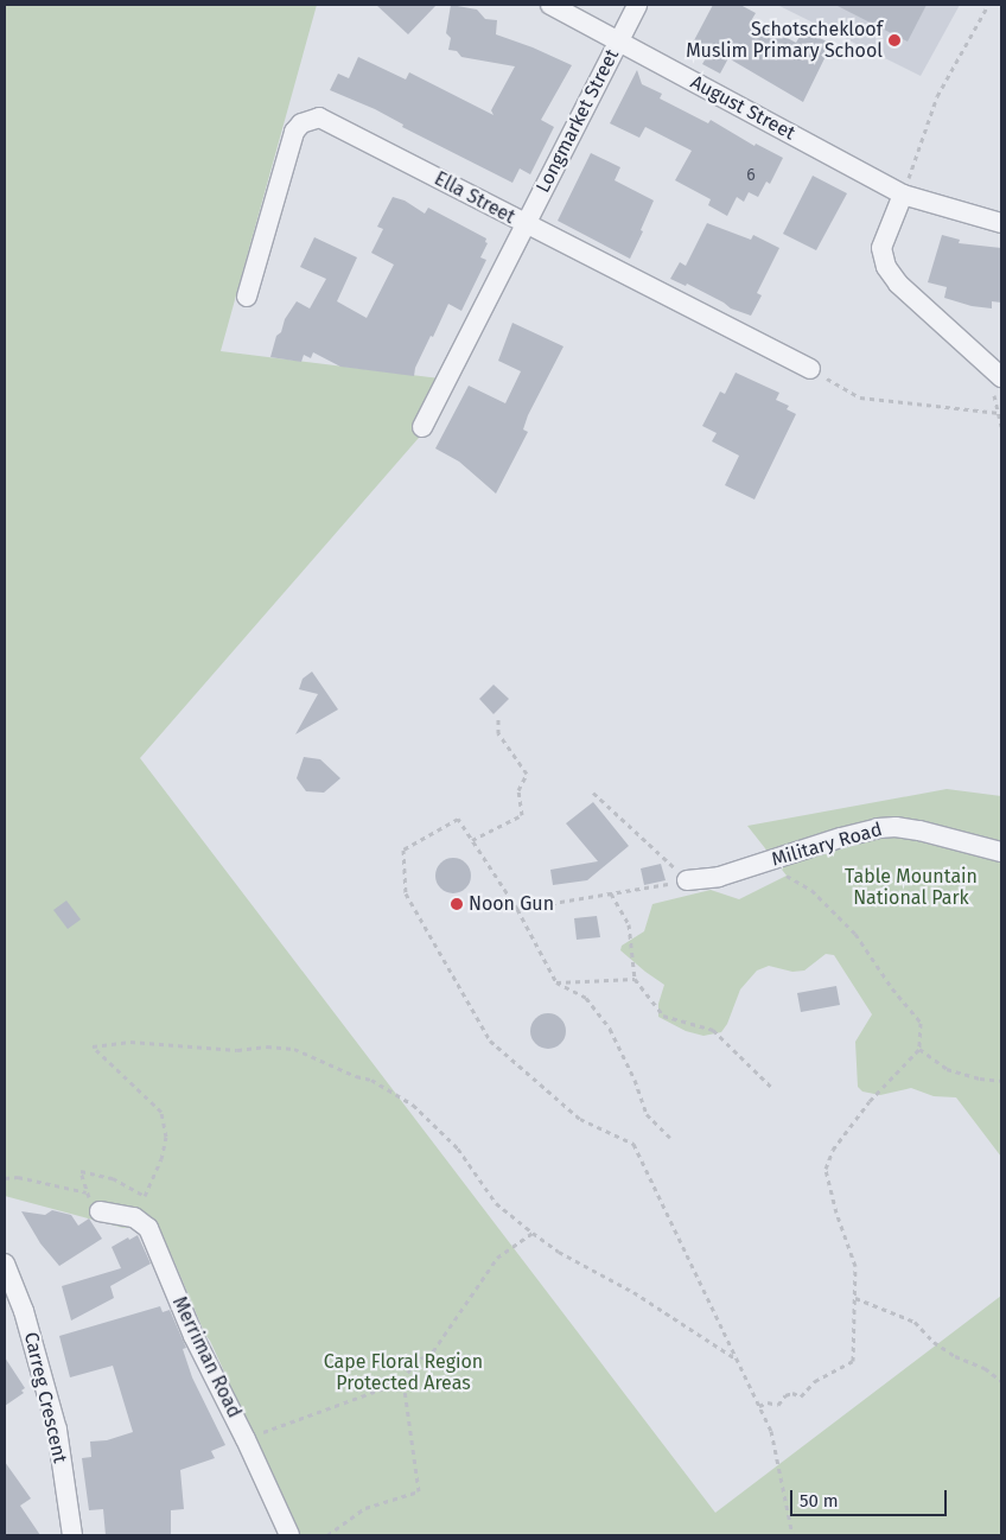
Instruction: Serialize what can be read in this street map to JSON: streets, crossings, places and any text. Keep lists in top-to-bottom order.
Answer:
{
  "streets": {
    "street": [
      "August Street",
      "Longmarket Street",
      "Ella Street",
      "Military Road",
      "Merriman Road",
      "Carreg Crescent"
    ]
  },
  "crossings": [
    ["August Street", "Longmarket Street"],
    ["Longmarket Street", "Ella Street"]
  ],
  "parks": ["Table Mountain National Park", "Cape Floral Region Protected Areas"],
  "places": ["Schotschekloof Muslim Primary School", "Noon Gun"],
  "house_numbers": ["6"],
  "scale_bar": "50 m"
}
